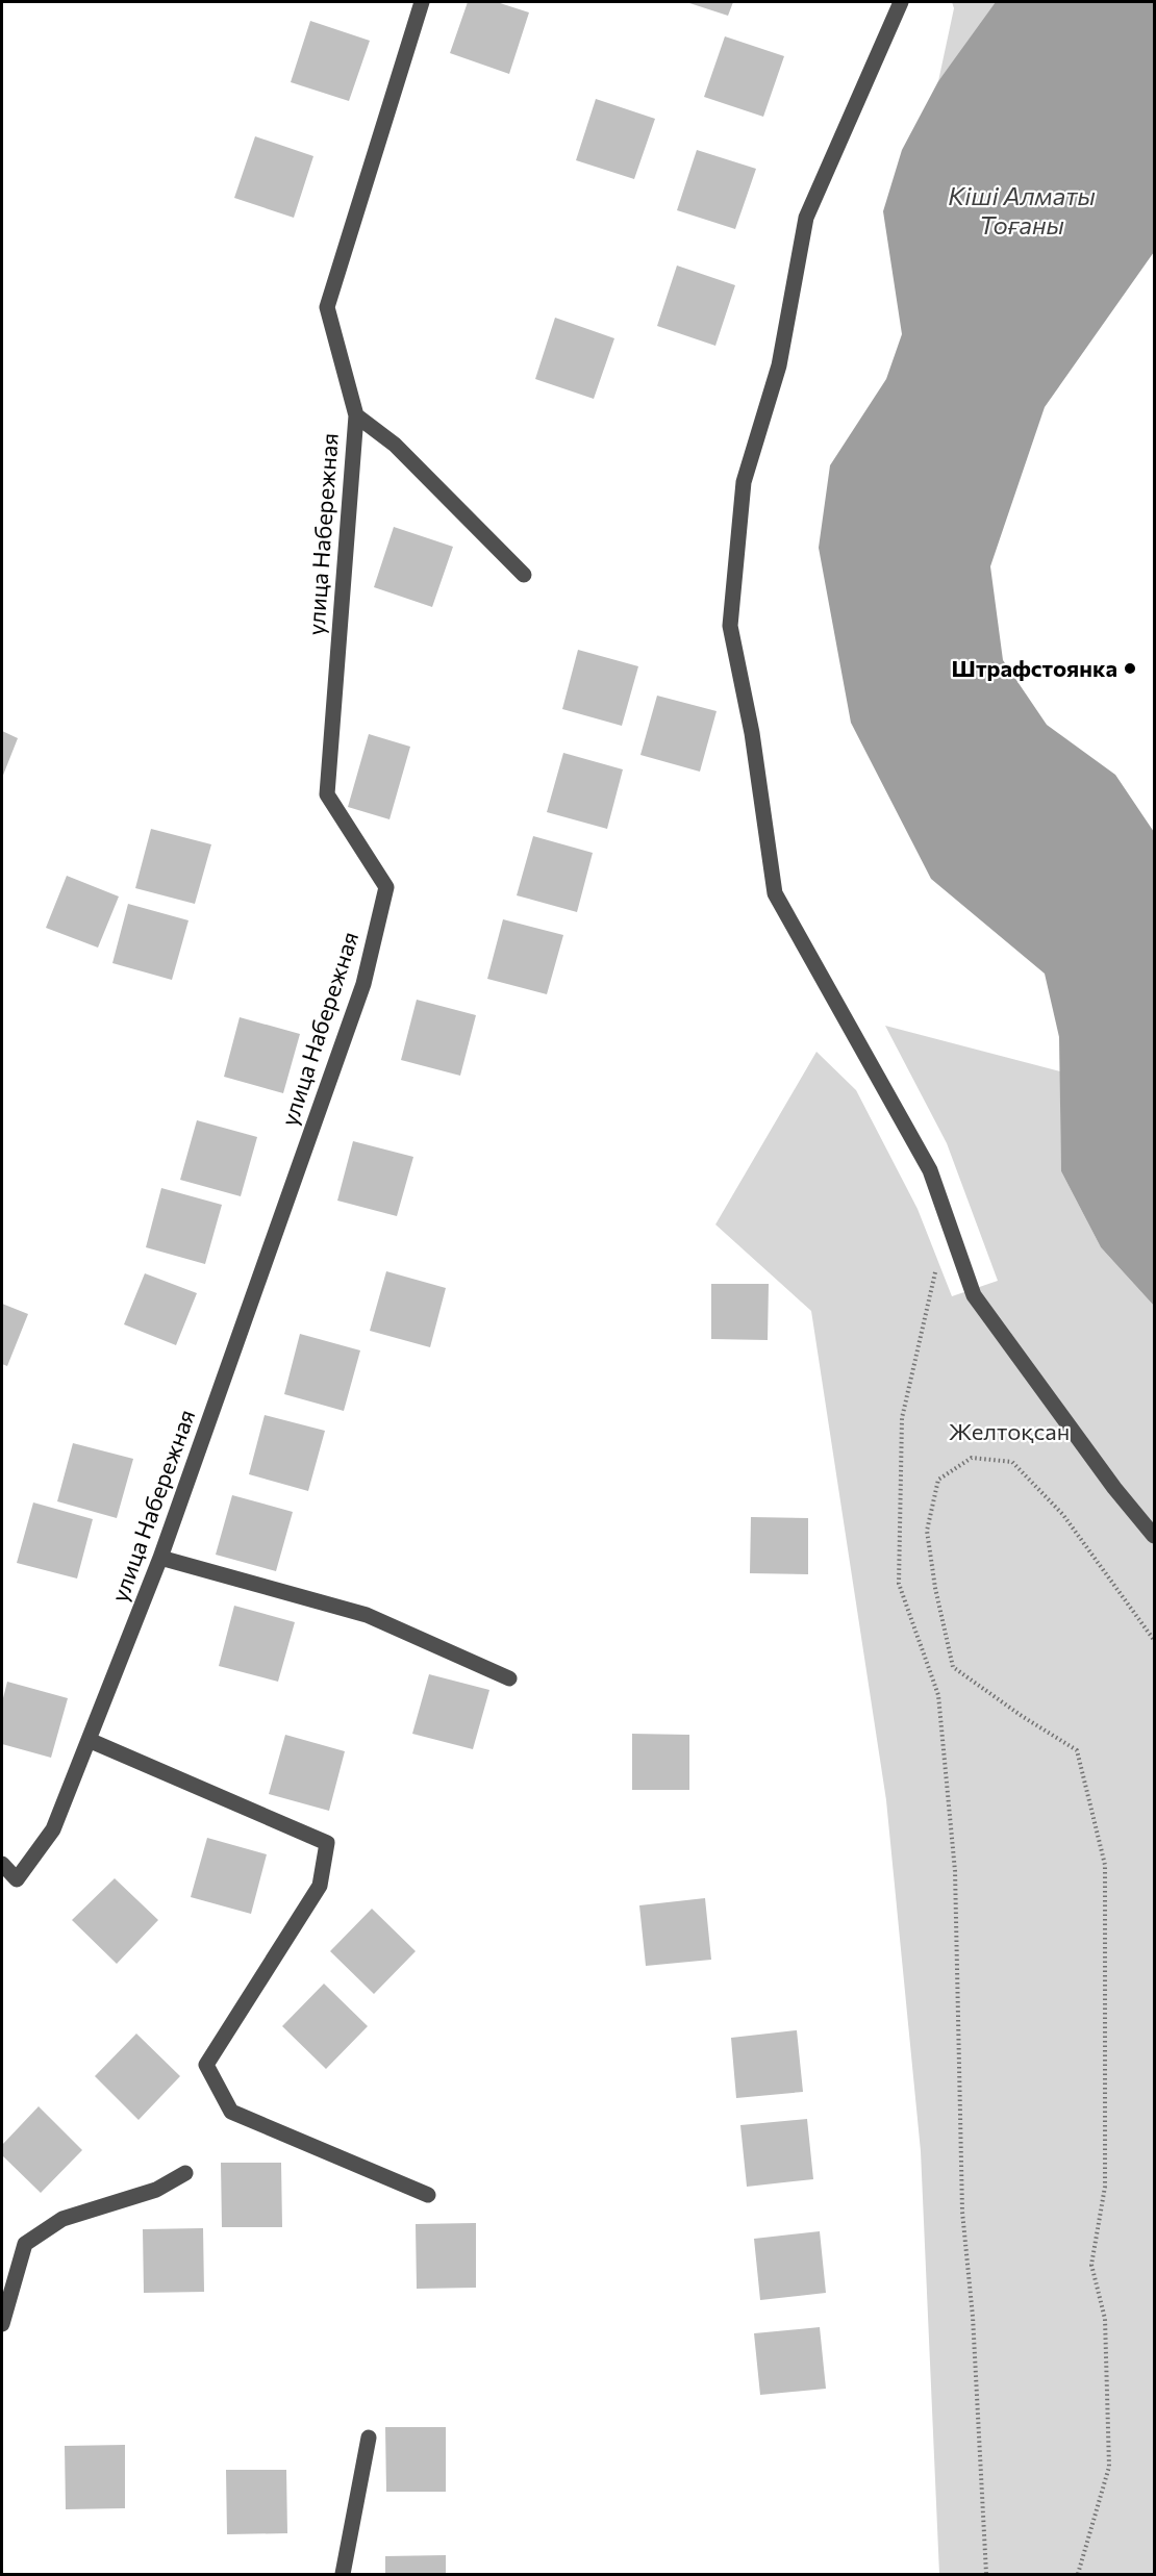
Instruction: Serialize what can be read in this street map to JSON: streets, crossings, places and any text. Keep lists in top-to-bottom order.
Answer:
{
  "streets": {
    "street": ["улица Набережная"]
  },
  "water": ["Кіші Алматы Тоғаны"],
  "parks": ["Желтоқсан"],
  "places": ["Штрафстоянка"]
}
